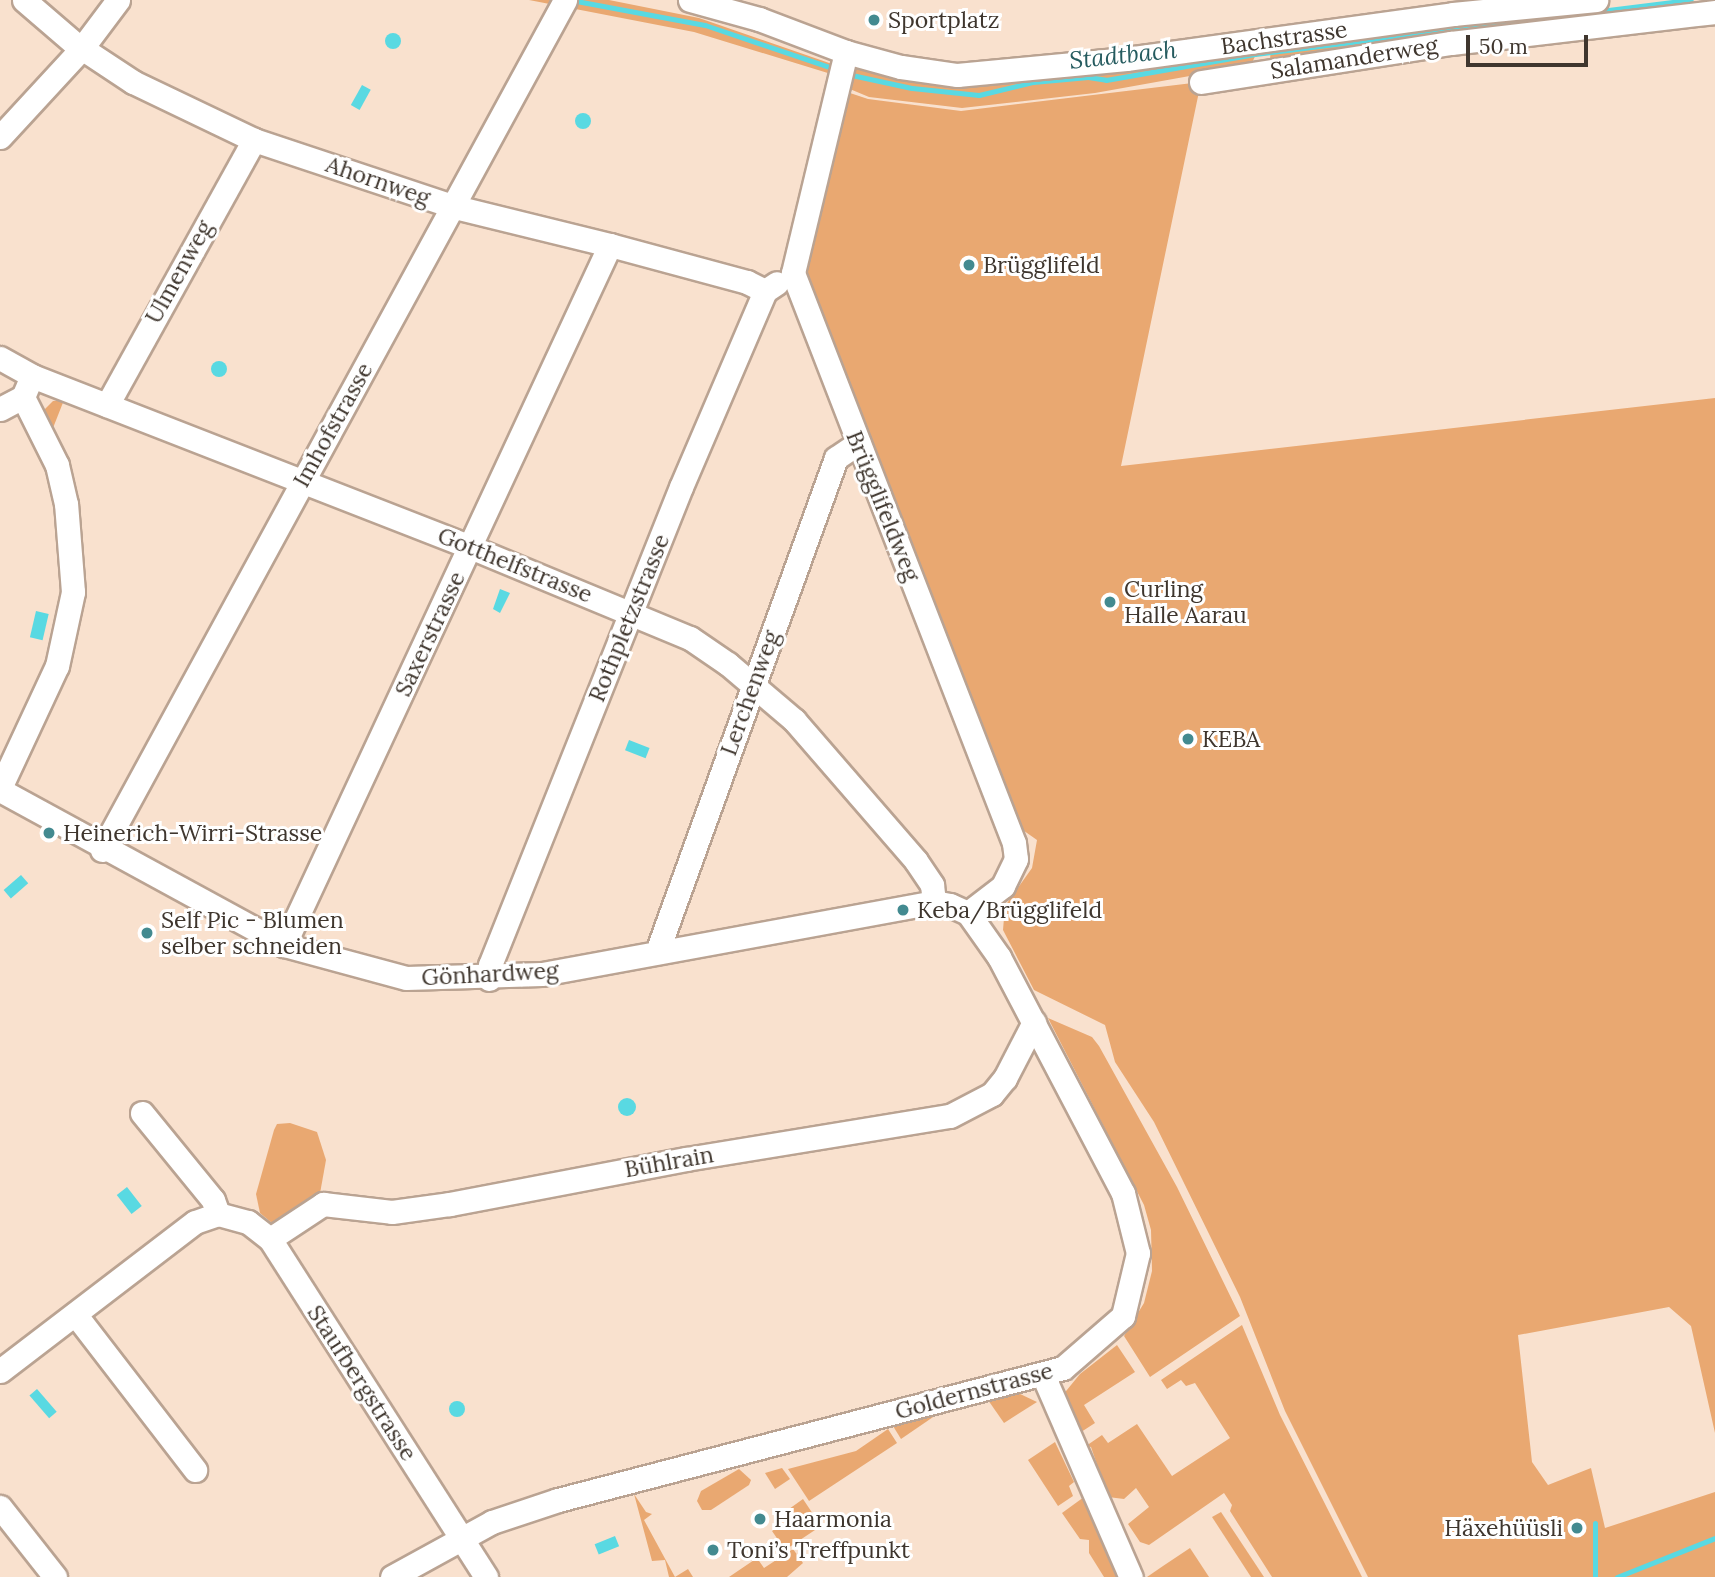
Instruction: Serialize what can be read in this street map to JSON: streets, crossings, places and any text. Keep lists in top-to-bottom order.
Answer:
{
  "streets": {
    "street": [
      "Bachstrasse",
      "Salamanderweg",
      "Ahornweg",
      "Ulmenweg",
      "Imhofstrasse",
      "Brügglifeldweg",
      "Gotthelfstrasse",
      "Rothpletzstrasse",
      "Saxerstrasse",
      "Lerchenweg",
      "Gönhardweg",
      "Bühlrain",
      "Staufbergstrasse",
      "Goldernstrasse"
    ]
  },
  "crossings": [
    ["Ahornweg", "Ulmenweg"],
    ["Ahornweg", "Imhofstrasse"],
    ["Ahornweg", "Rothpletzstrasse"],
    ["Ahornweg", "Saxerstrasse"],
    ["Ulmenweg", "Gotthelfstrasse"],
    ["Imhofstrasse", "Gotthelfstrasse"],
    ["Imhofstrasse", "Gönhardweg"],
    ["Brügglifeldweg", "Lerchenweg"],
    ["Brügglifeldweg", "Goldernstrasse"],
    ["Gotthelfstrasse", "Rothpletzstrasse"],
    ["Gotthelfstrasse", "Saxerstrasse"],
    ["Gotthelfstrasse", "Lerchenweg"],
    ["Gotthelfstrasse", "Gönhardweg"],
    ["Rothpletzstrasse", "Gönhardweg"],
    ["Saxerstrasse", "Gönhardweg"],
    ["Lerchenweg", "Gönhardweg"],
    ["Bühlrain", "Staufbergstrasse"],
    ["Bühlrain", "Goldernstrasse"],
    ["Staufbergstrasse", "Goldernstrasse"]
  ],
  "water": ["Stadtbach"],
  "places": [
    "Sportplatz",
    "Brügglifeld",
    "Curling Halle Aarau",
    "KEBA",
    "Heinerich-Wirri-Strasse",
    "Keba/Brügglifeld",
    "Self Pic - Blumen selber schneiden",
    "Haarmonia",
    "Häxehüüsli",
    "Toni’s Treffpunkt"
  ],
  "scale_bar": "50 m"
}
